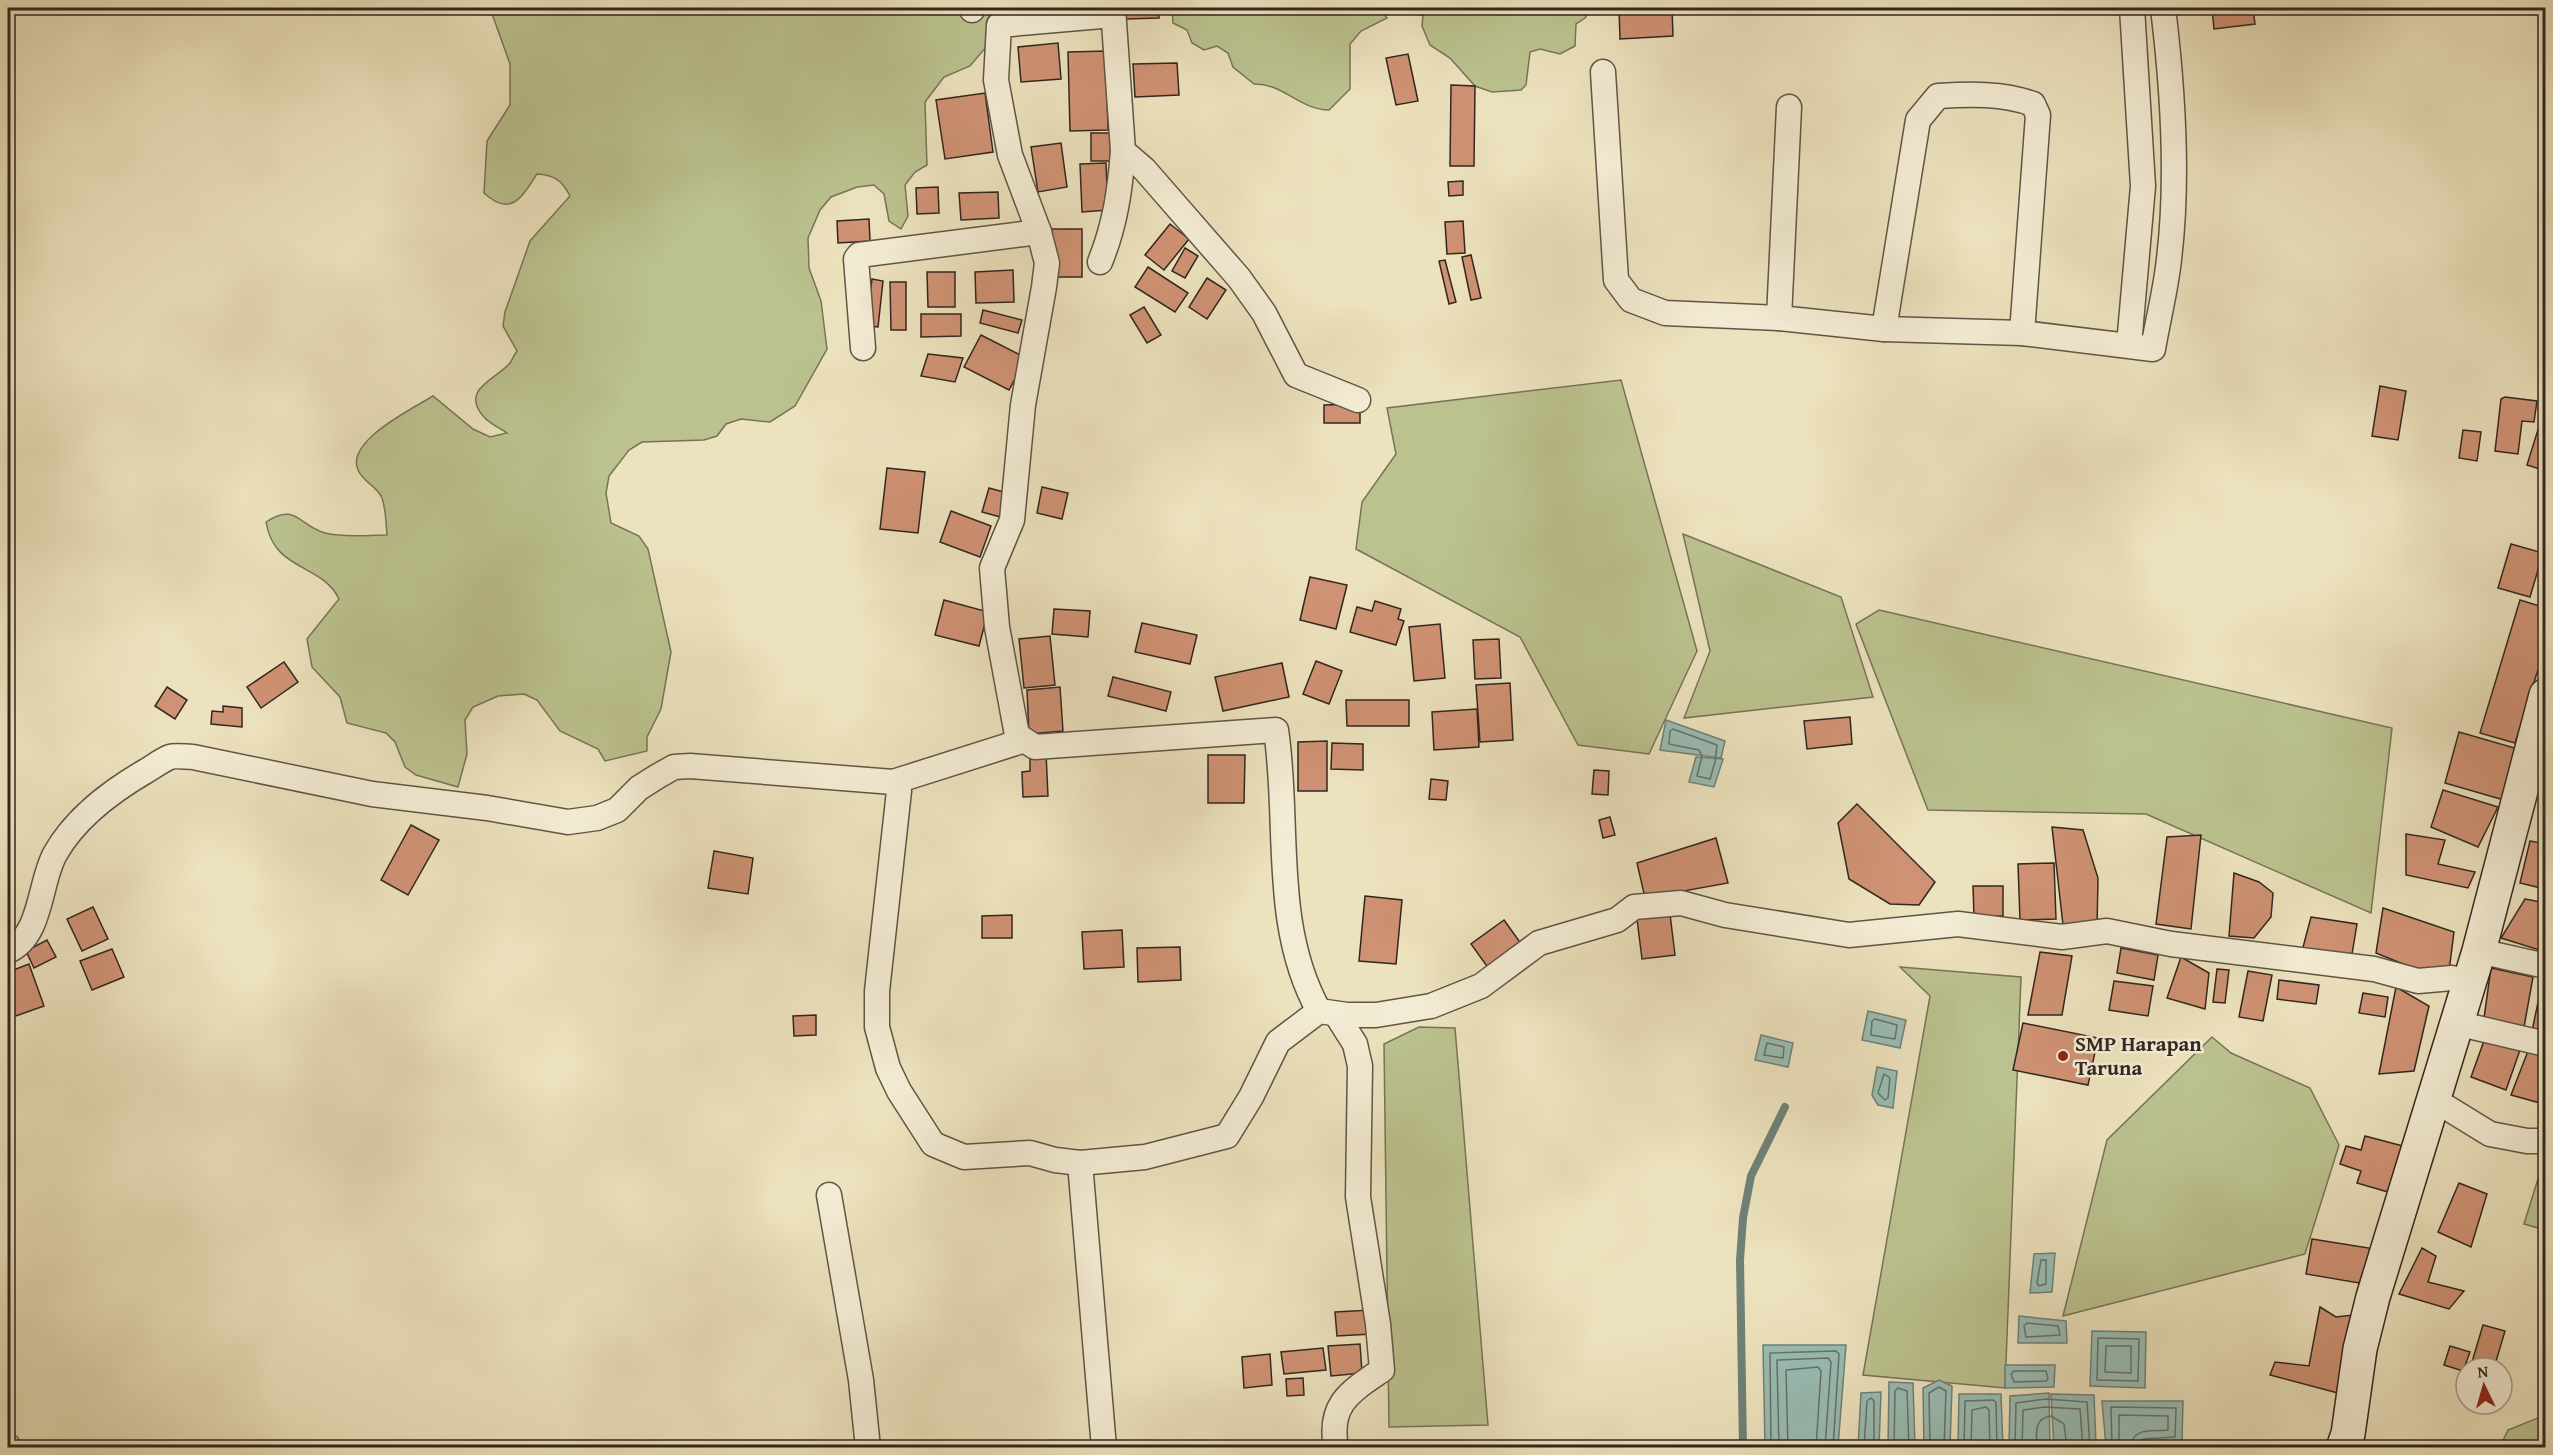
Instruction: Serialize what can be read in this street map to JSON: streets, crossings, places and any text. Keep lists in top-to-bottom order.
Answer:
{
  "places": ["SMP Harapan Taruna"],
  "north": "top"
}
